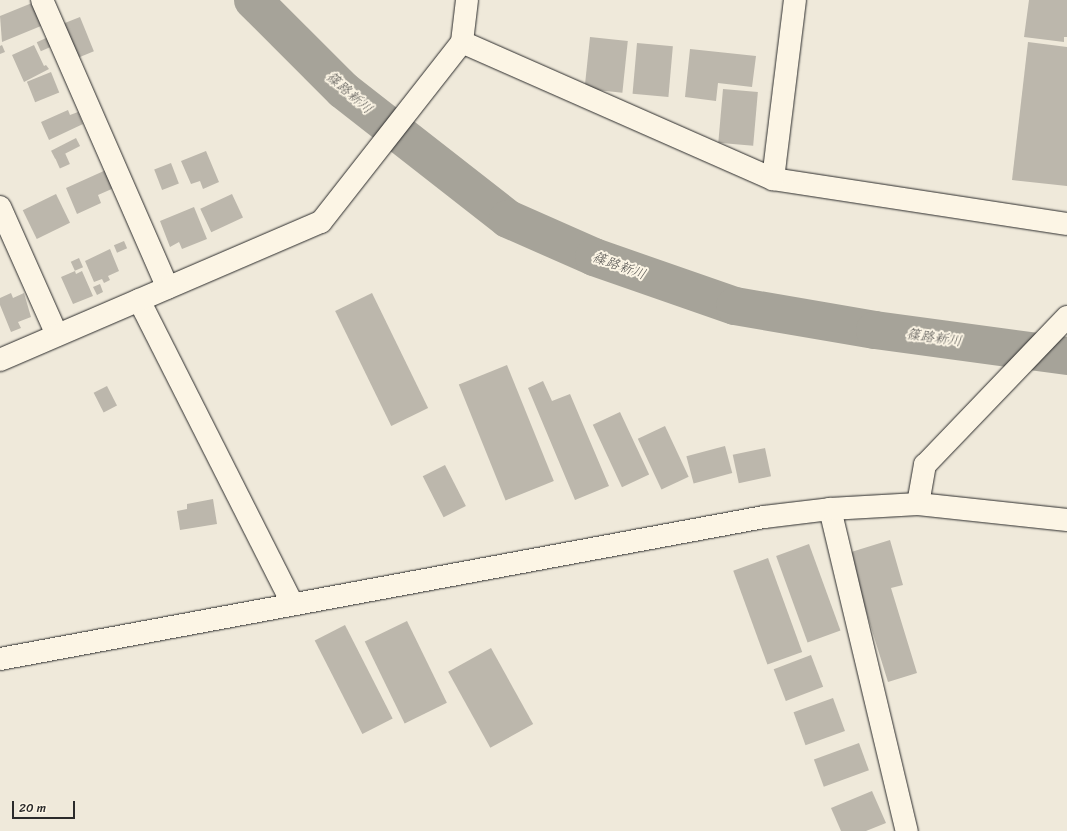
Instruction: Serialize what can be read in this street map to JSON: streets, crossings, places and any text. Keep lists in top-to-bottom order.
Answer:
{
  "water": ["篠路新川"],
  "scale_bar": "20 m"
}
